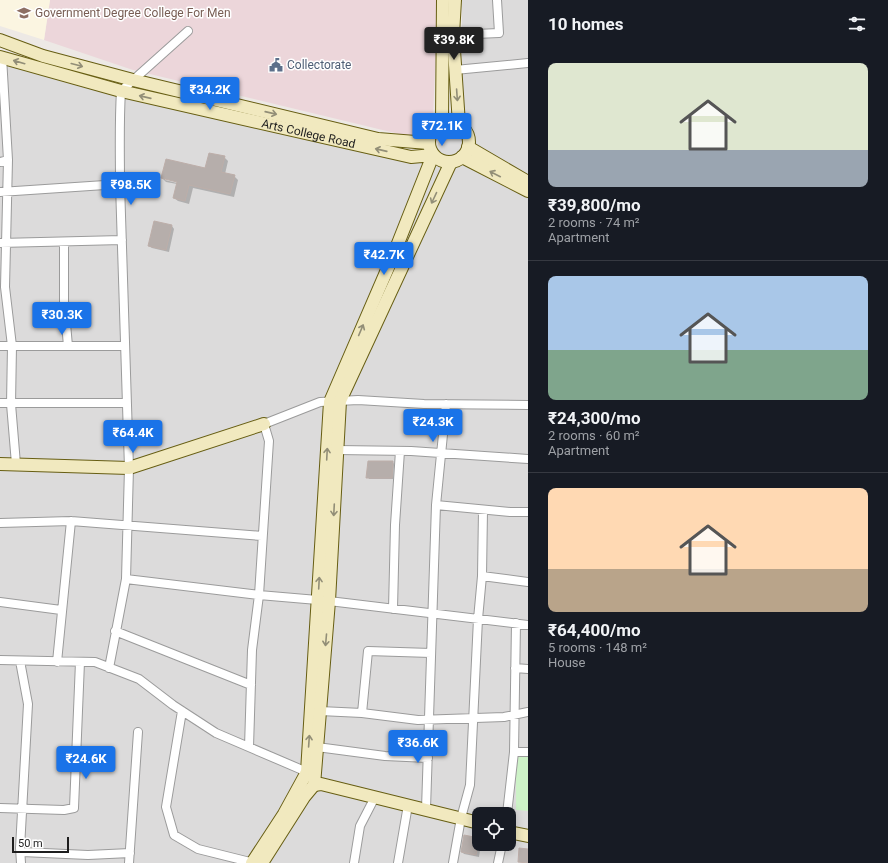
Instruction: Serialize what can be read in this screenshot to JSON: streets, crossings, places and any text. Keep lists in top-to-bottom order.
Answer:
{
  "streets": {
    "main road": ["Arts College Road"]
  },
  "places": {
    "school or university": ["Government Degree College For Men"],
    "public building": ["Collectorate"]
  },
  "scale_bar": "50 m",
  "page": {
    "heading": "10 homes",
    "price": [
      "₹39.8K",
      "₹34.2K",
      "₹72.1K",
      "₹98.5K",
      "₹42.7K",
      "₹30.3K",
      "₹24.3K",
      "₹64.4K",
      "₹36.6K",
      "₹24.6K"
    ],
    "list": [
      {
        "name": "₹39,800/mo",
        "note": "2 rooms · 74 m² · Apartment"
      },
      {
        "name": "₹24,300/mo",
        "note": "2 rooms · 60 m² · Apartment"
      },
      {
        "name": "₹64,400/mo",
        "note": "5 rooms · 148 m² · House"
      }
    ],
    "scale": "50 m"
  }
}
